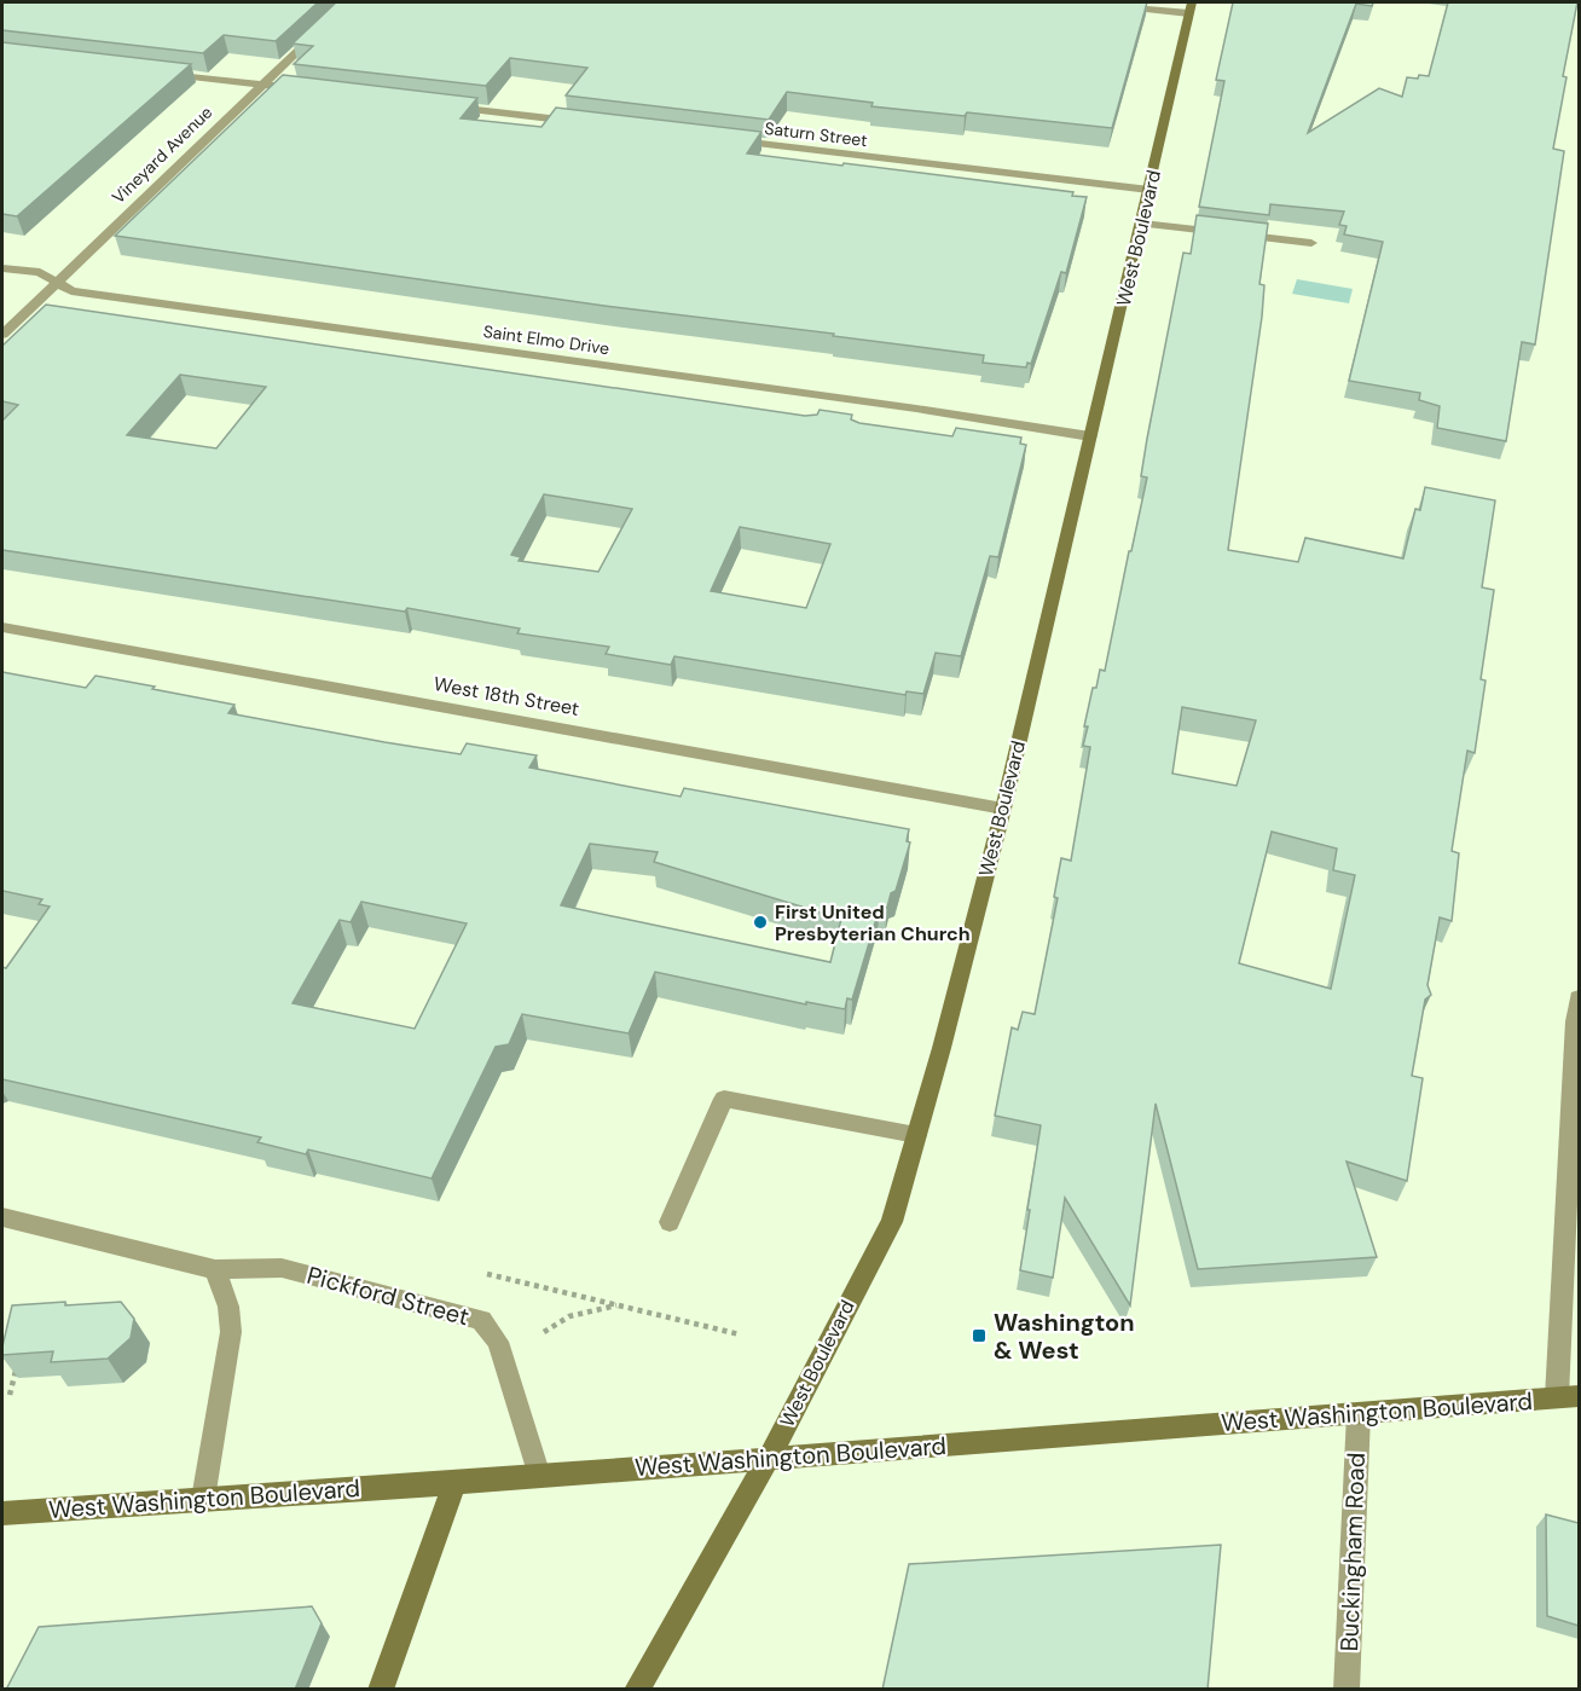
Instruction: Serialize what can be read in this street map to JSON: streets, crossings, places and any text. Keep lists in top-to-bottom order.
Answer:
{
  "streets": {
    "street": [
      "Saturn Street",
      "Vineyard Avenue",
      "West Boulevard",
      "Saint Elmo Drive",
      "West 18th Street",
      "Pickford Street",
      "West Washington Boulevard",
      "Buckingham Road"
    ]
  },
  "crossings": [
    ["Saturn Street", "West Boulevard"],
    ["Vineyard Avenue", "Saint Elmo Drive"],
    ["West Boulevard", "Saint Elmo Drive"],
    ["West Boulevard", "West 18th Street"],
    ["West Boulevard", "West Washington Boulevard"],
    ["Pickford Street", "West Washington Boulevard"],
    ["West Washington Boulevard", "Buckingham Road"]
  ],
  "places": {
    "other": ["First United Presbyterian Church"],
    "transit": ["Washington & West"]
  }
}
